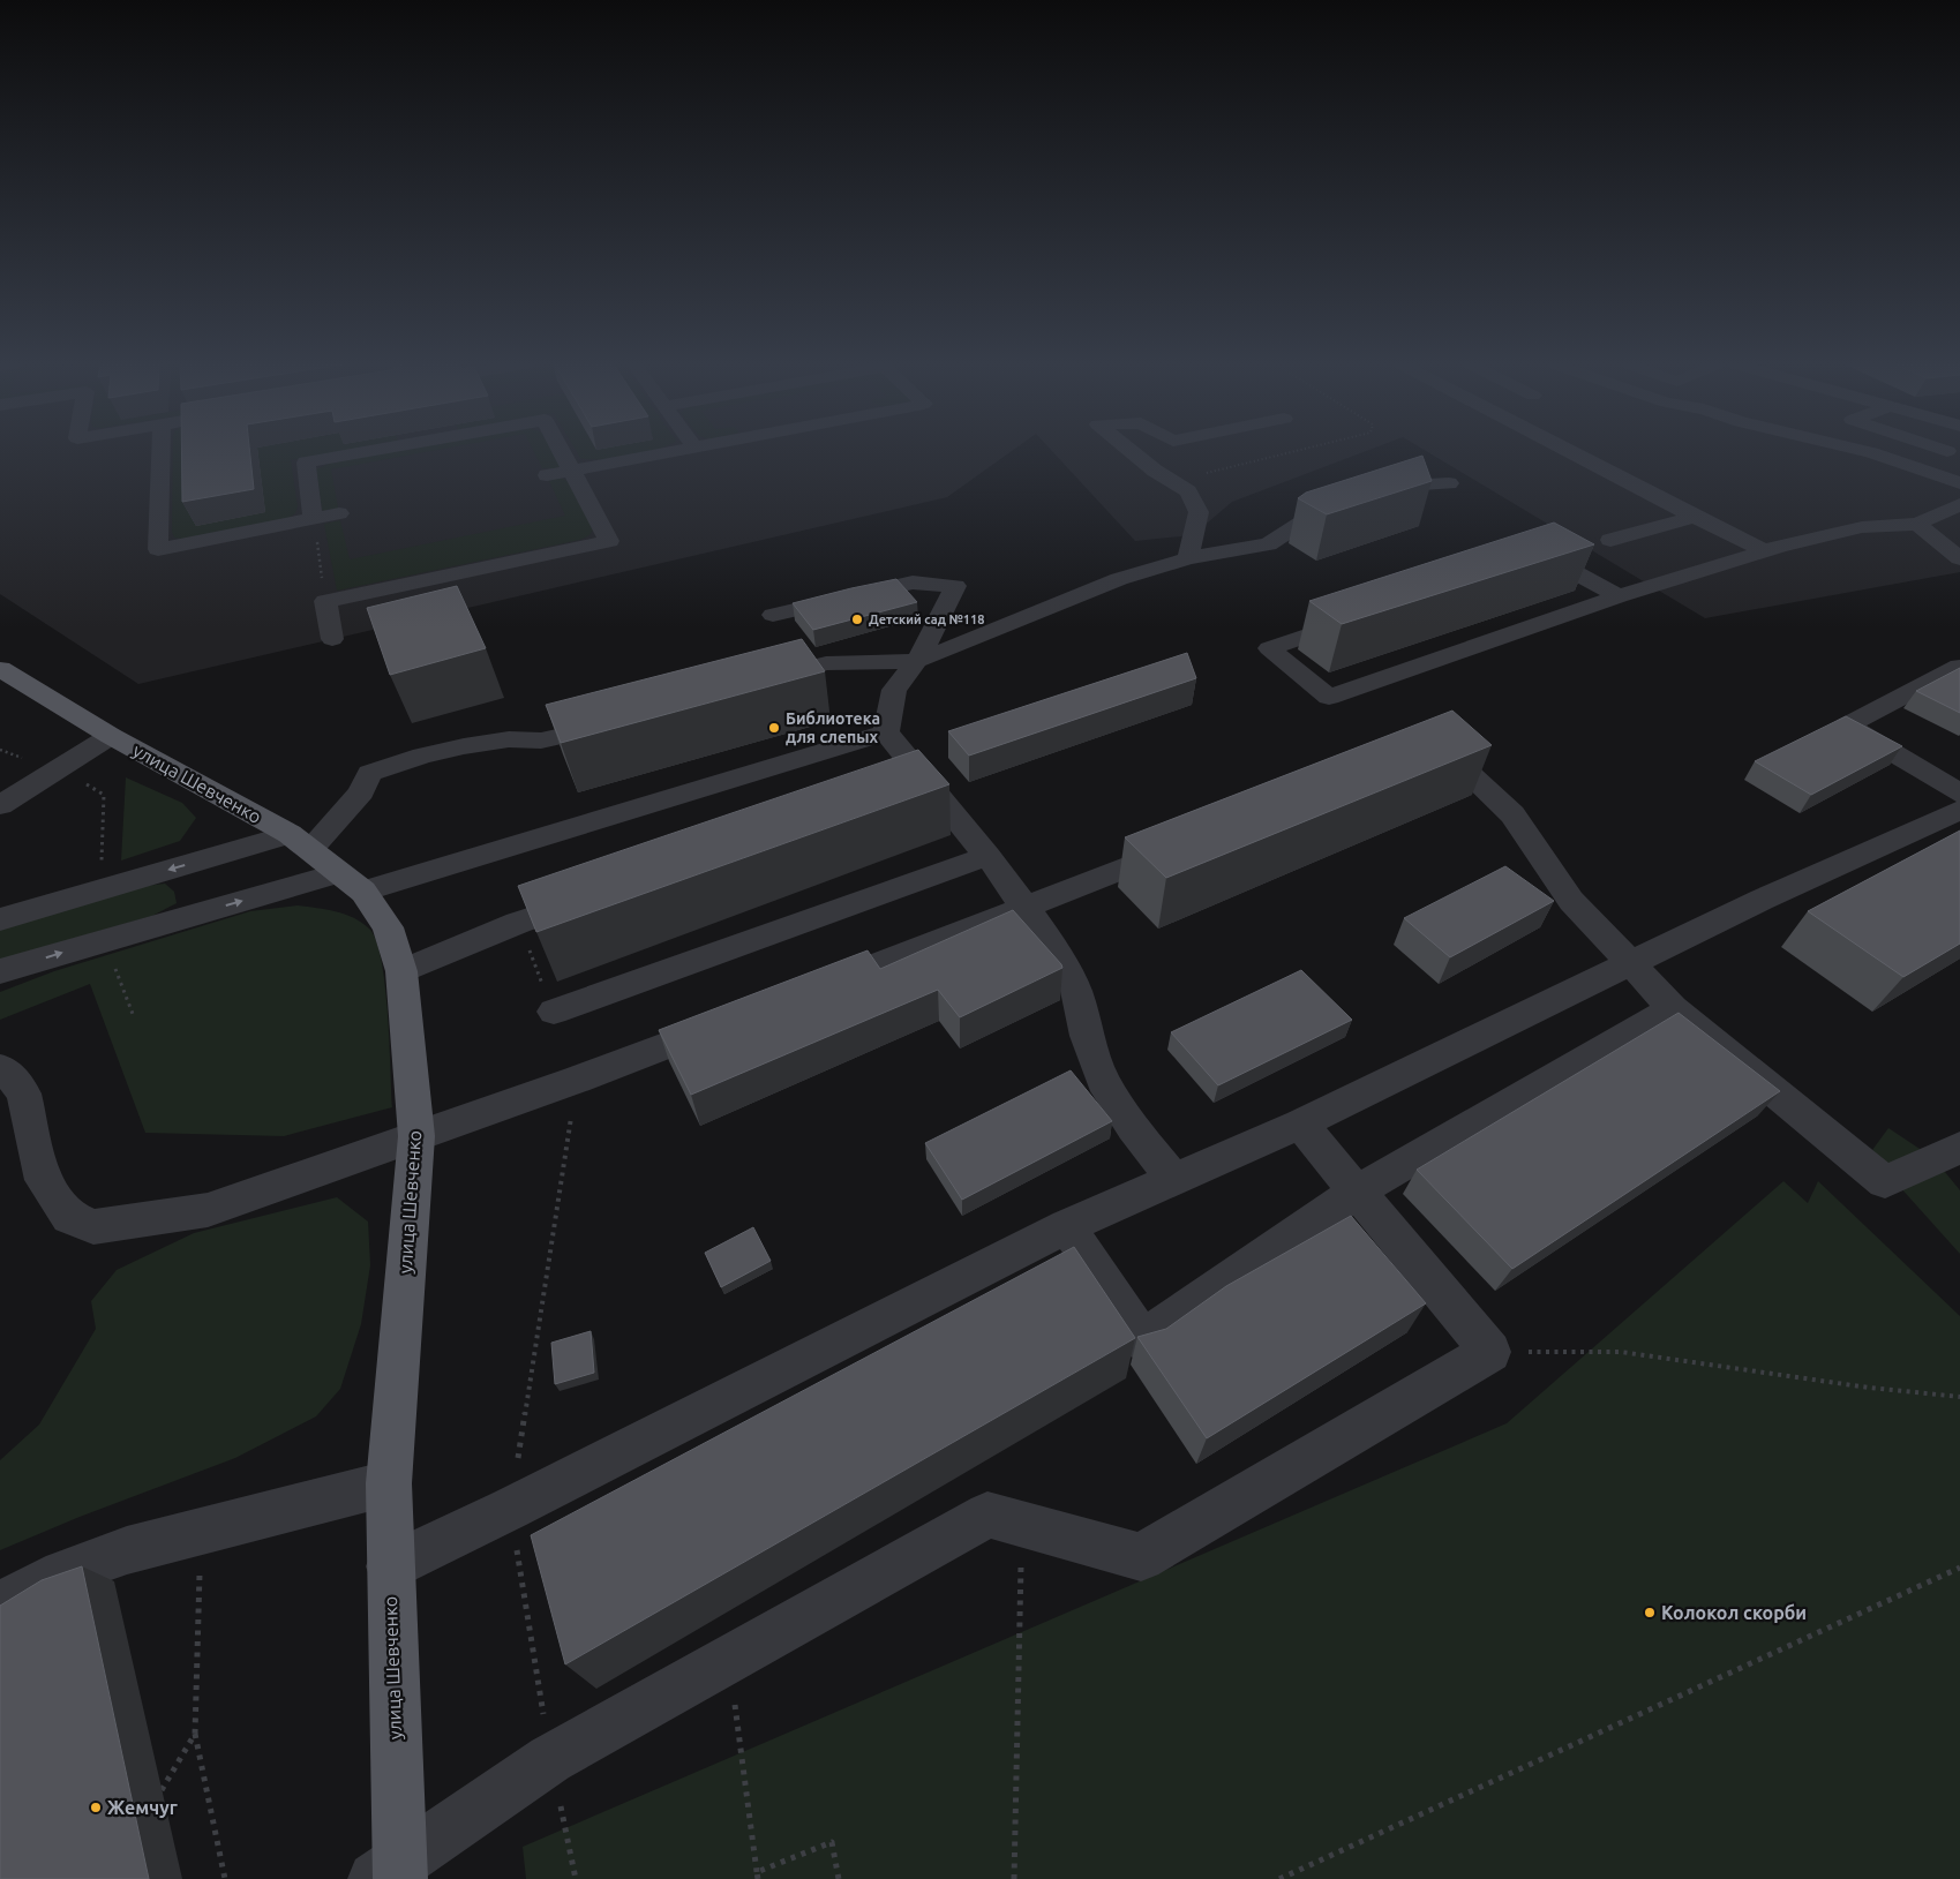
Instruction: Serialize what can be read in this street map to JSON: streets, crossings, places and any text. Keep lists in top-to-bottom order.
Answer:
{
  "streets": {
    "main road": ["улица Шевченко"]
  },
  "places": [
    "Детский сад №118",
    "Библиотека для слепых",
    "Колокол скорби",
    "Жемчуг"
  ]
}
